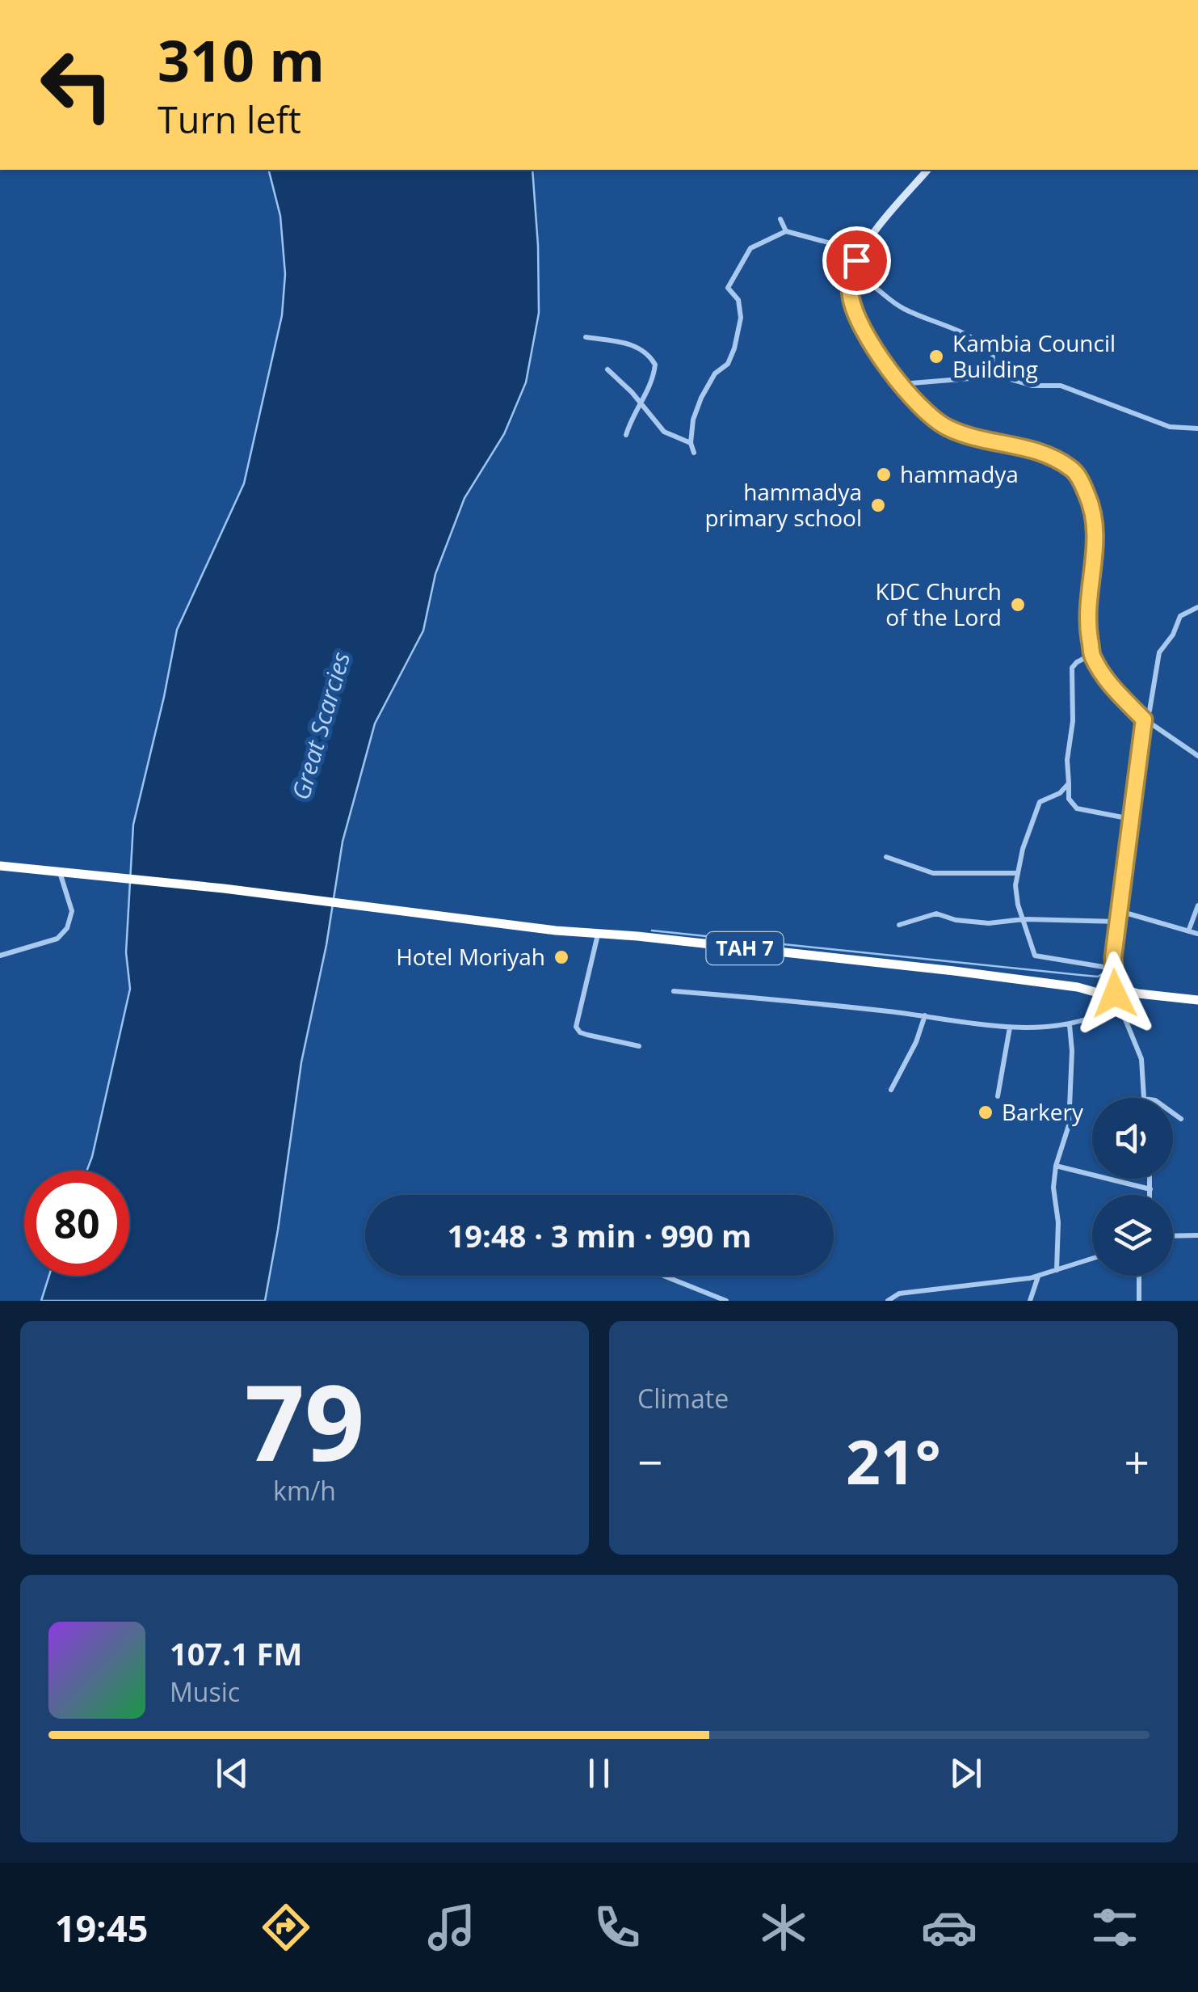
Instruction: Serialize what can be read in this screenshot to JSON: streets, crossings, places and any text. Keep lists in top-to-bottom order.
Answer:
{
  "streets": {
    "highway": ["TAH 7"]
  },
  "water": ["Great Scarcies"],
  "places": [
    "Kambia Council Building",
    "hammadya",
    "hammadya primary school",
    "KDC Church of the Lord",
    "Hotel Moriyah",
    "Barkery"
  ],
  "page": {
    "turn": ["310 m", "Turn left"],
    "limit": "80",
    "trip": "19:48 · 3 min · 990 m",
    "tile": [
      ["79", "km/h"],
      "Climate"
    ],
    "heat": ["−", "21°", "+"],
    "song": ["107.1 FM", "Music"],
    "tabs": "19:45"
  }
}
